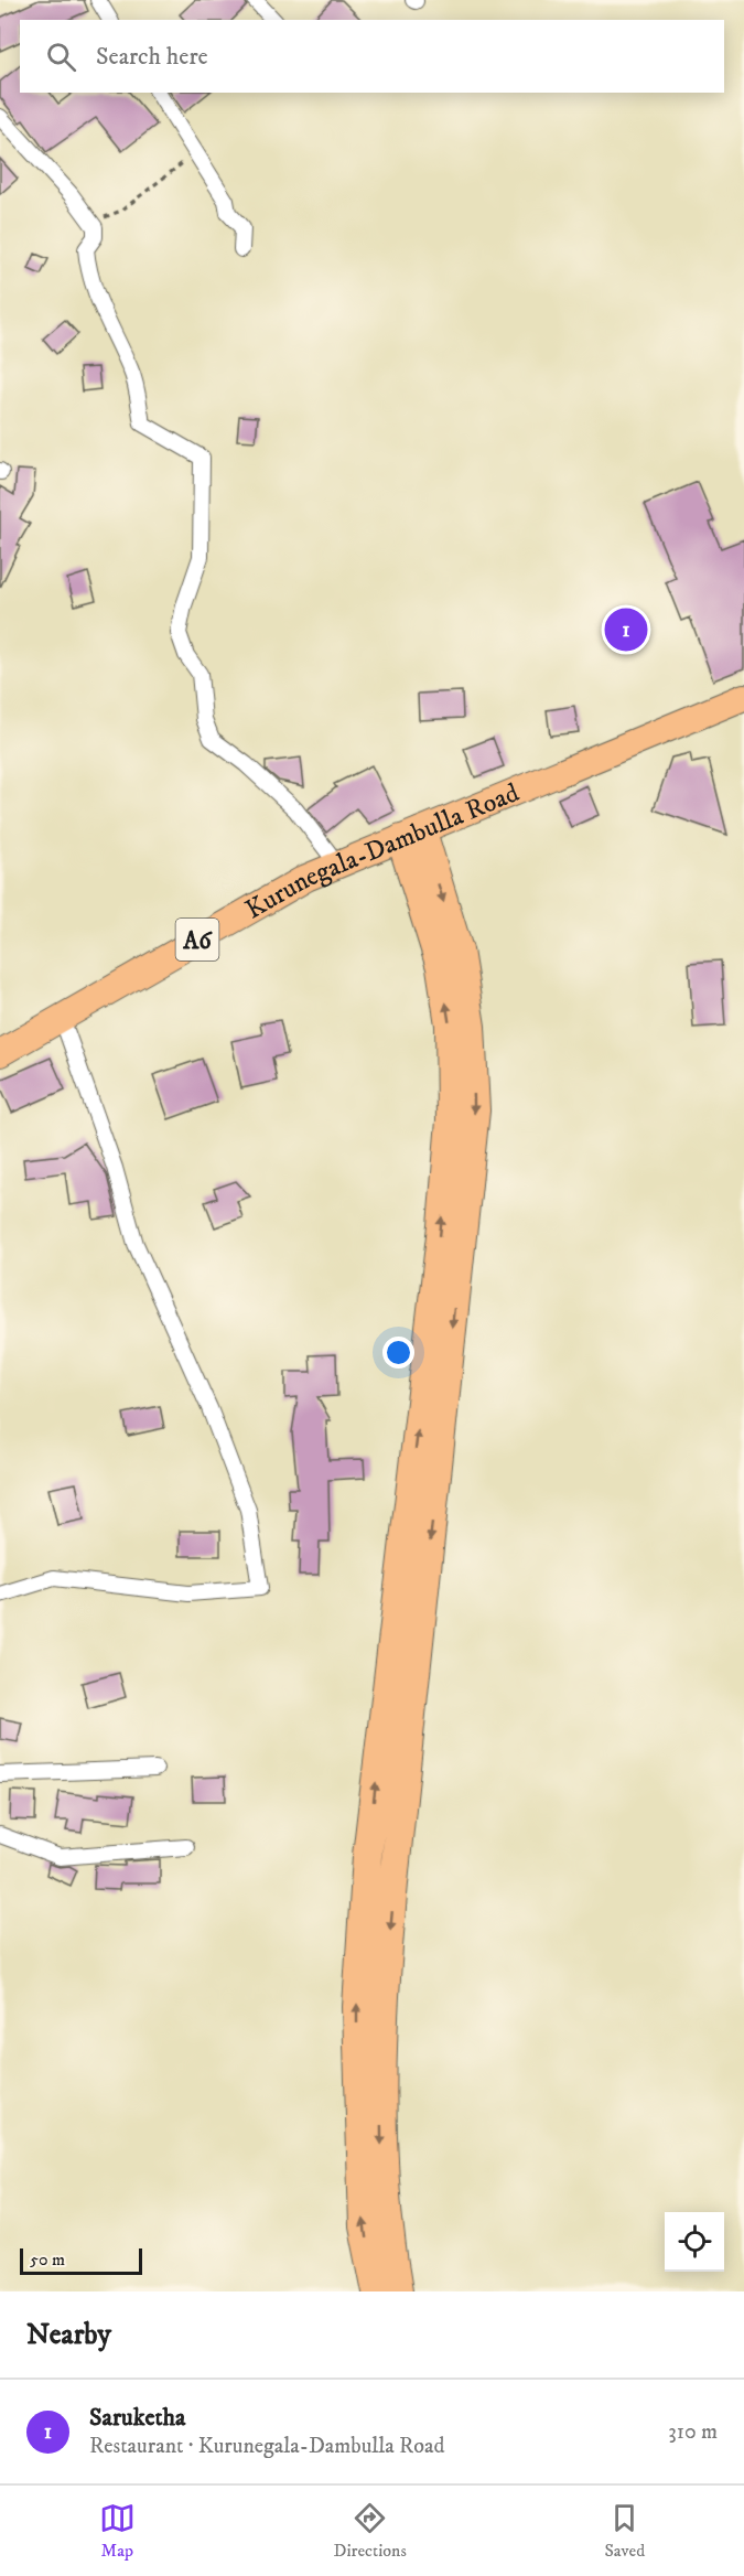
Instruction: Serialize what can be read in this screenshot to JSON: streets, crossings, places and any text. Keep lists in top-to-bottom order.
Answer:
{
  "streets": {
    "highway": ["Kurunegala-Dambulla Road", "A6"]
  },
  "scale_bar": "50 m",
  "page": {
    "search": "Search here",
    "pins": "1",
    "scale": "50 m",
    "heading": "Nearby",
    "list": [
      {
        "mark": "1",
        "name": "Saruketha",
        "note": "Restaurant · Kurunegala-Dambulla Road",
        "value": "310 m"
      }
    ],
    "nav": ["Map", "Directions", "Saved"]
  }
}
